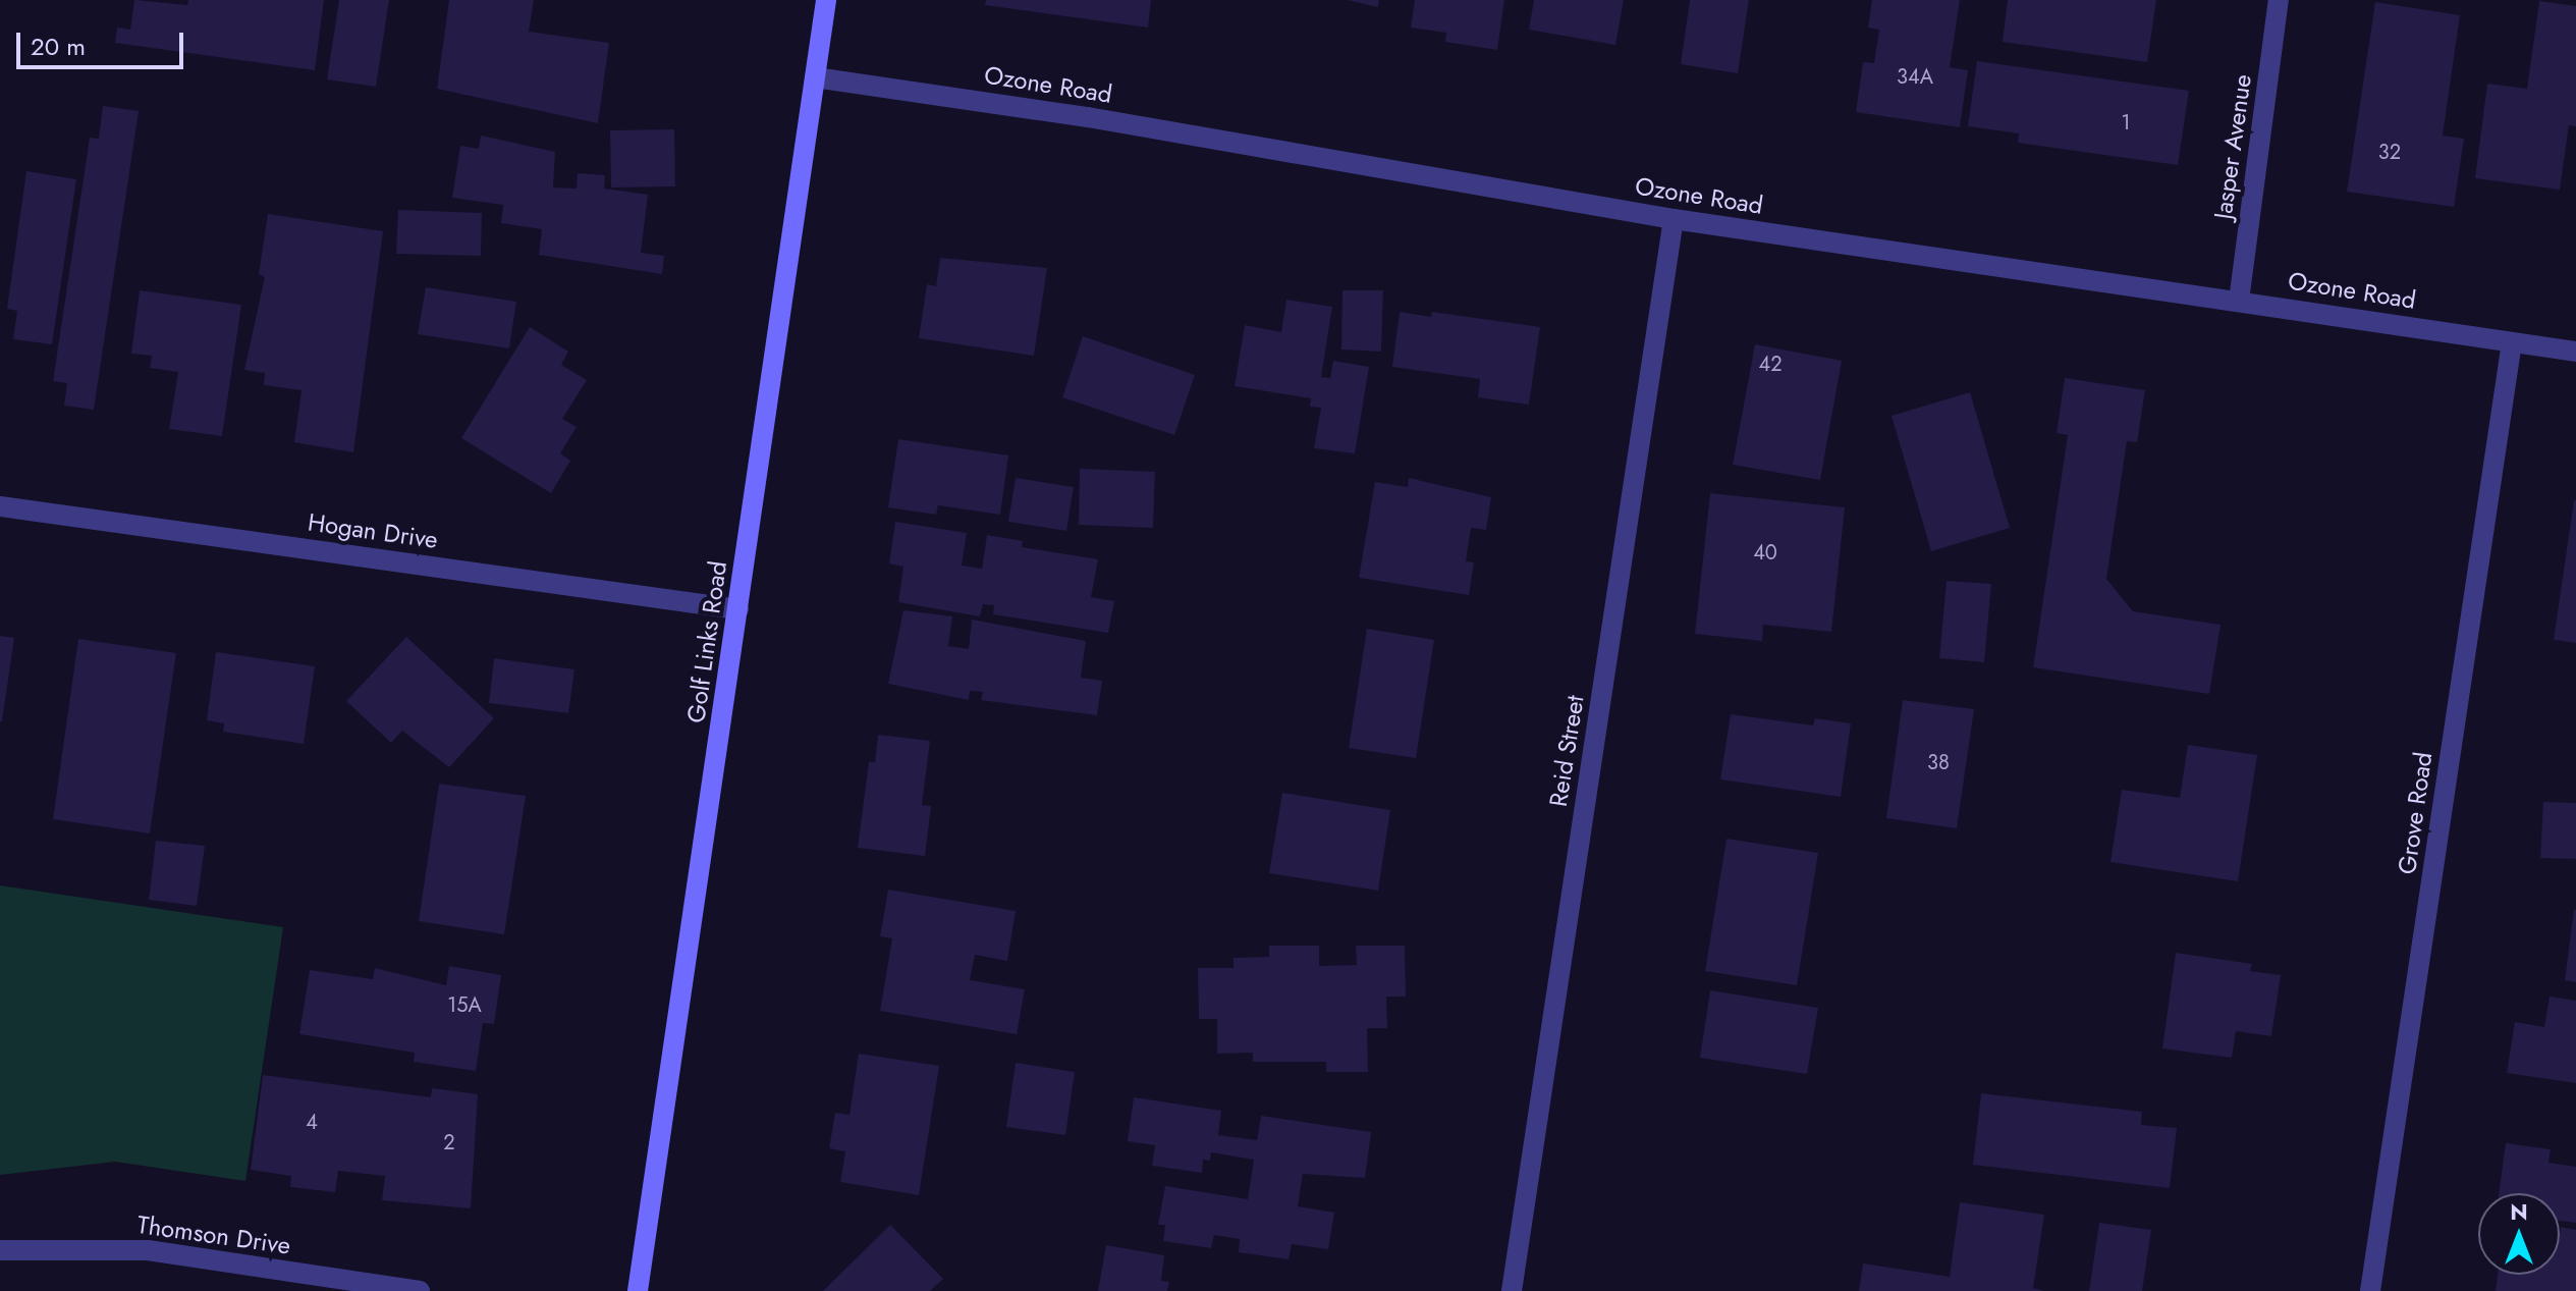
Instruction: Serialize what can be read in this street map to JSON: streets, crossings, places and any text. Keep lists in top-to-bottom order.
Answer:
{
  "streets": {
    "main road": ["Golf Links Road"],
    "street": [
      "Ozone Road",
      "Jasper Avenue",
      "Hogan Drive",
      "Reid Street",
      "Grove Road",
      "Thomson Drive"
    ]
  },
  "crossings": [
    ["Ozone Road", "Jasper Avenue"],
    ["Ozone Road", "Golf Links Road"],
    ["Ozone Road", "Reid Street"],
    ["Ozone Road", "Grove Road"],
    ["Hogan Drive", "Golf Links Road"]
  ],
  "house_numbers": [
    "34A",
    "1",
    "32",
    "42",
    "40",
    "38",
    "15A",
    "4",
    "2"
  ],
  "scale_bar": "20 m",
  "north": "top"
}
